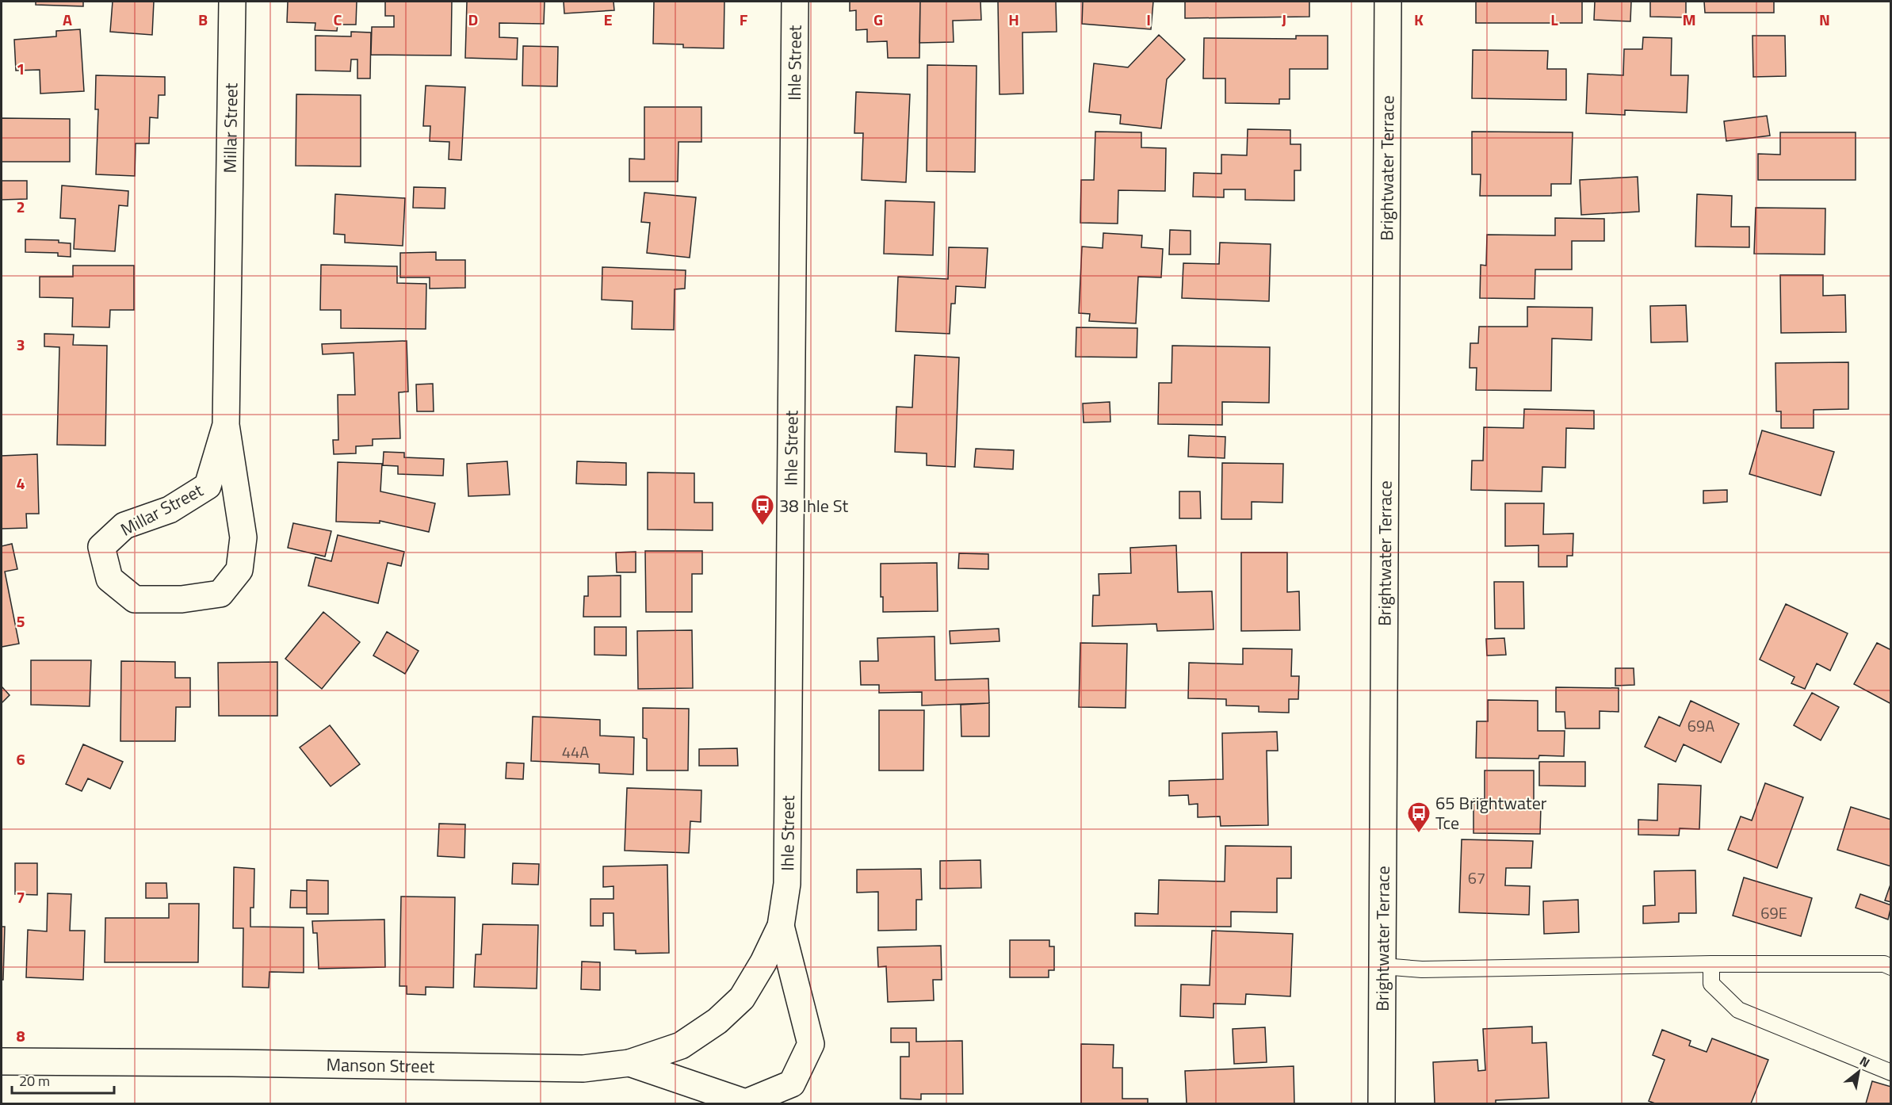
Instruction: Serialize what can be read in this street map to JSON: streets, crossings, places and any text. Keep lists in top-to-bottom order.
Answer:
{
  "streets": {
    "street": [
      "Ihle Street",
      "Millar Street",
      "Brightwater Terrace",
      "Manson Street"
    ]
  },
  "crossings": [
    ["Ihle Street", "Manson Street"]
  ],
  "places": {
    "bus stop": ["38 Ihle St", "65 Brightwater Tce"]
  },
  "house_numbers": [
    "69A",
    "44A",
    "67",
    "69E"
  ],
  "scale_bar": "20 m",
  "north": "top right",
  "grid": {
    "columns": [
      "A",
      "B",
      "C",
      "D",
      "E",
      "F",
      "G",
      "H",
      "I",
      "J",
      "K",
      "L",
      "M",
      "N"
    ],
    "rows": [
      "1",
      "2",
      "3",
      "4",
      "5",
      "6",
      "7",
      "8"
    ]
  }
}
